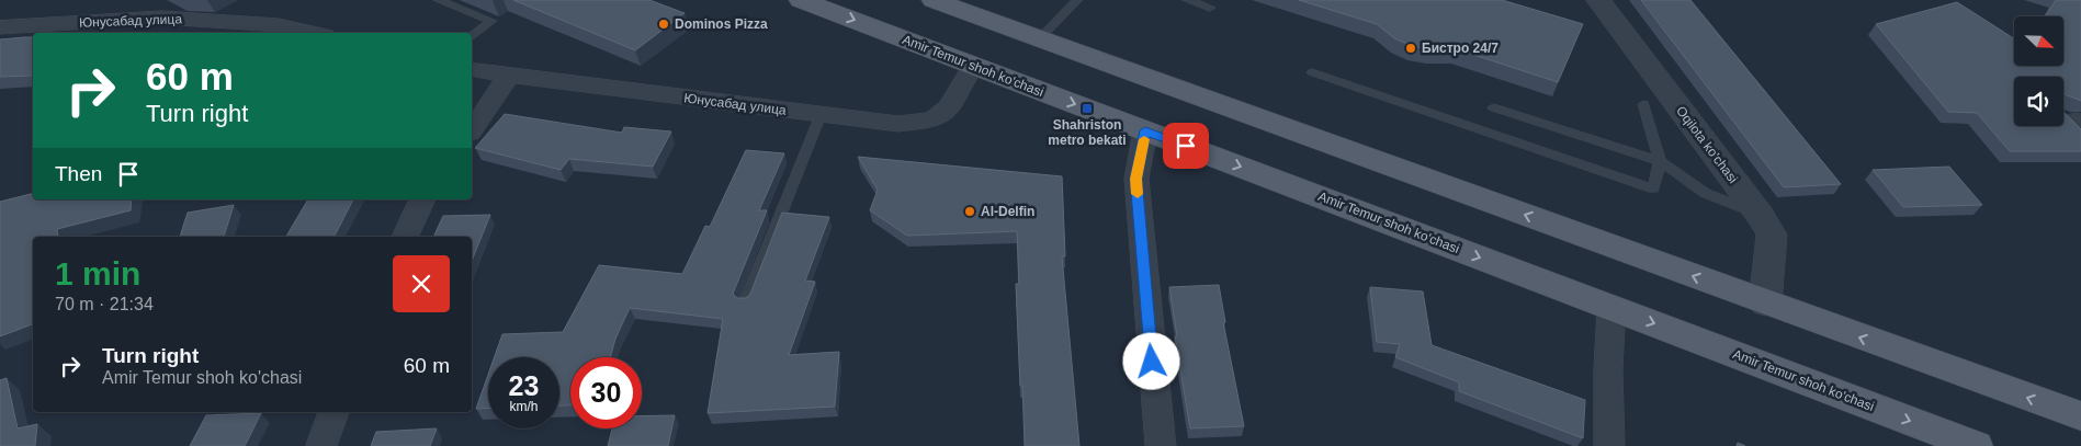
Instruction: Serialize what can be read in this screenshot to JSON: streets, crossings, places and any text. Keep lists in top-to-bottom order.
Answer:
{
  "streets": {
    "main road": ["Amir Temur shoh ko'chasi"],
    "street": ["Юнусабад улица", "Oqilota ko'chasi"]
  },
  "crossings": [
    ["Юнусабад улица", "Amir Temur shoh ko'chasi"]
  ],
  "places": {
    "other": ["Dominos Pizza", "Бистро 24/7", "Al-Delfin"],
    "transit": ["Shahriston metro bekati"]
  },
  "north": "bottom right",
  "page": {
    "turn": ["60 m", "Turn right"],
    "then": "Then",
    "heading": ["1 min", "70 m · 21:34"],
    "list": [
      {
        "name": "Turn right",
        "note": "Amir Temur shoh ko'chasi",
        "value": "60 m"
      }
    ],
    "speed": "23 km/h",
    "limit": "30"
  }
}
